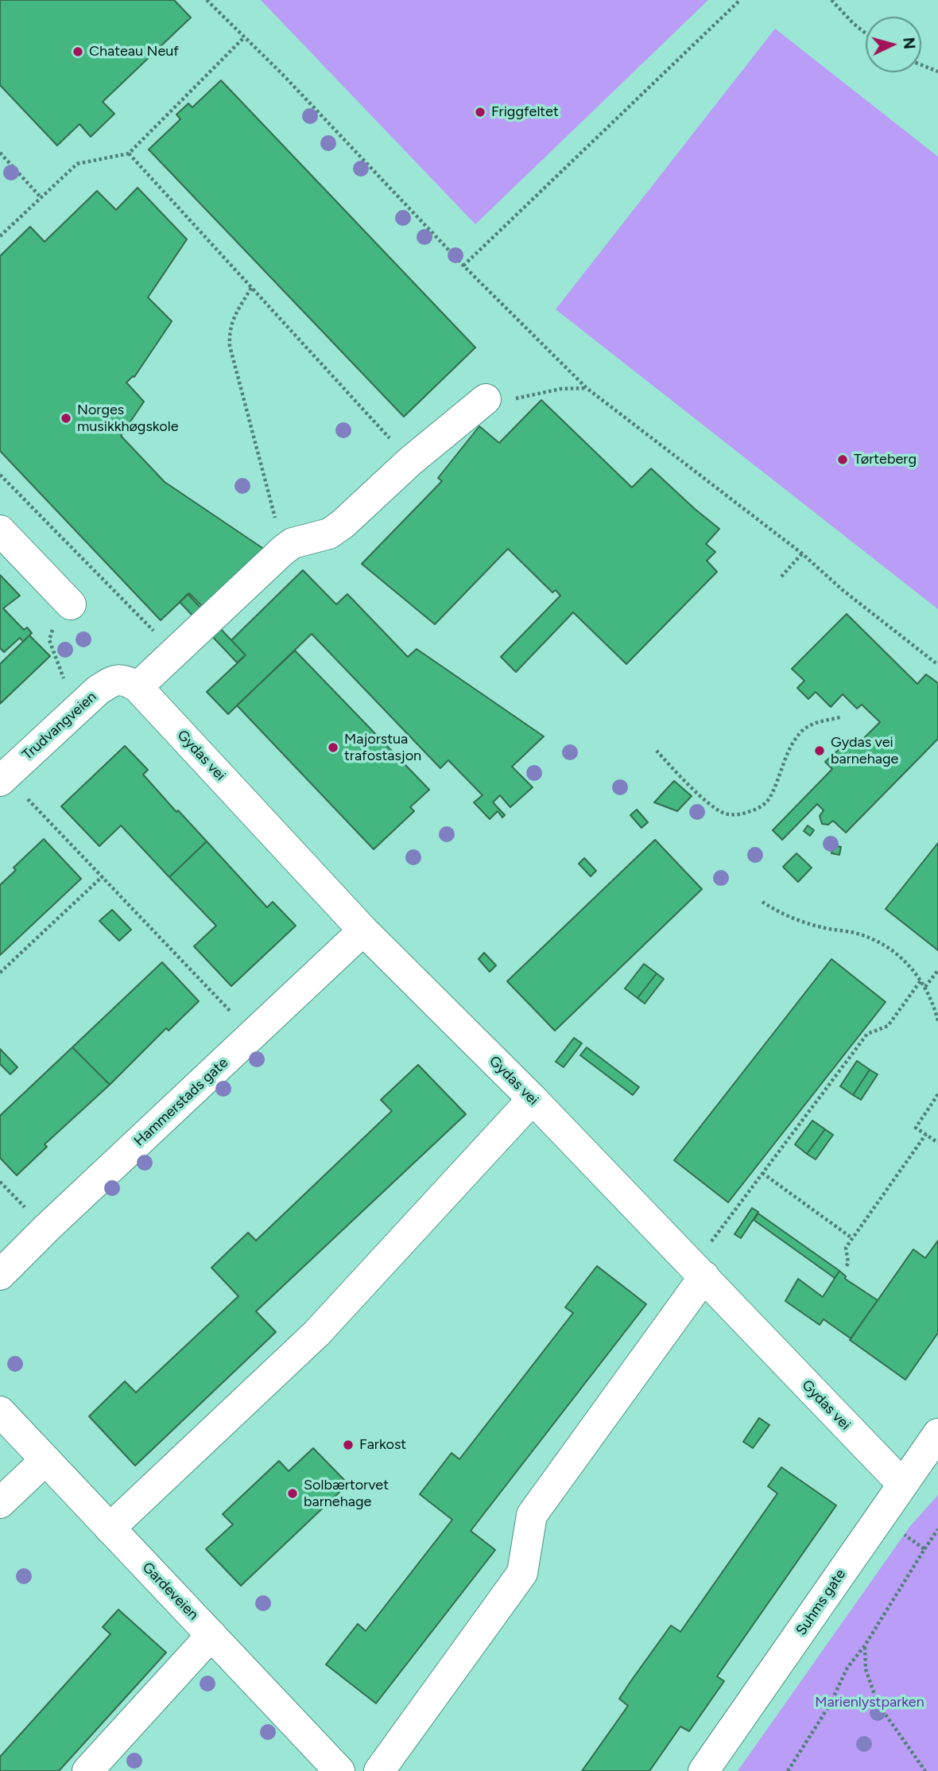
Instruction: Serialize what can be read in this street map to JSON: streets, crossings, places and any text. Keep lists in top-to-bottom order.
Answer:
{
  "streets": {
    "street": [
      "Trudvangveien",
      "Gydas vei",
      "Hammerstads gate",
      "Gardeveien",
      "Suhms gate"
    ]
  },
  "crossings": [
    ["Trudvangveien", "Gydas vei"],
    ["Gydas vei", "Hammerstads gate"],
    ["Gydas vei", "Suhms gate"]
  ],
  "parks": ["Marienlystparken"],
  "places": [
    "Chateau Neuf",
    "Friggfeltet",
    "Norges musikkhøgskole",
    "Tørteberg",
    "Majorstua trafostasjon",
    "Gydas vei barnehage",
    "Farkost",
    "Solbærtorvet barnehage"
  ],
  "north": "right"
}
